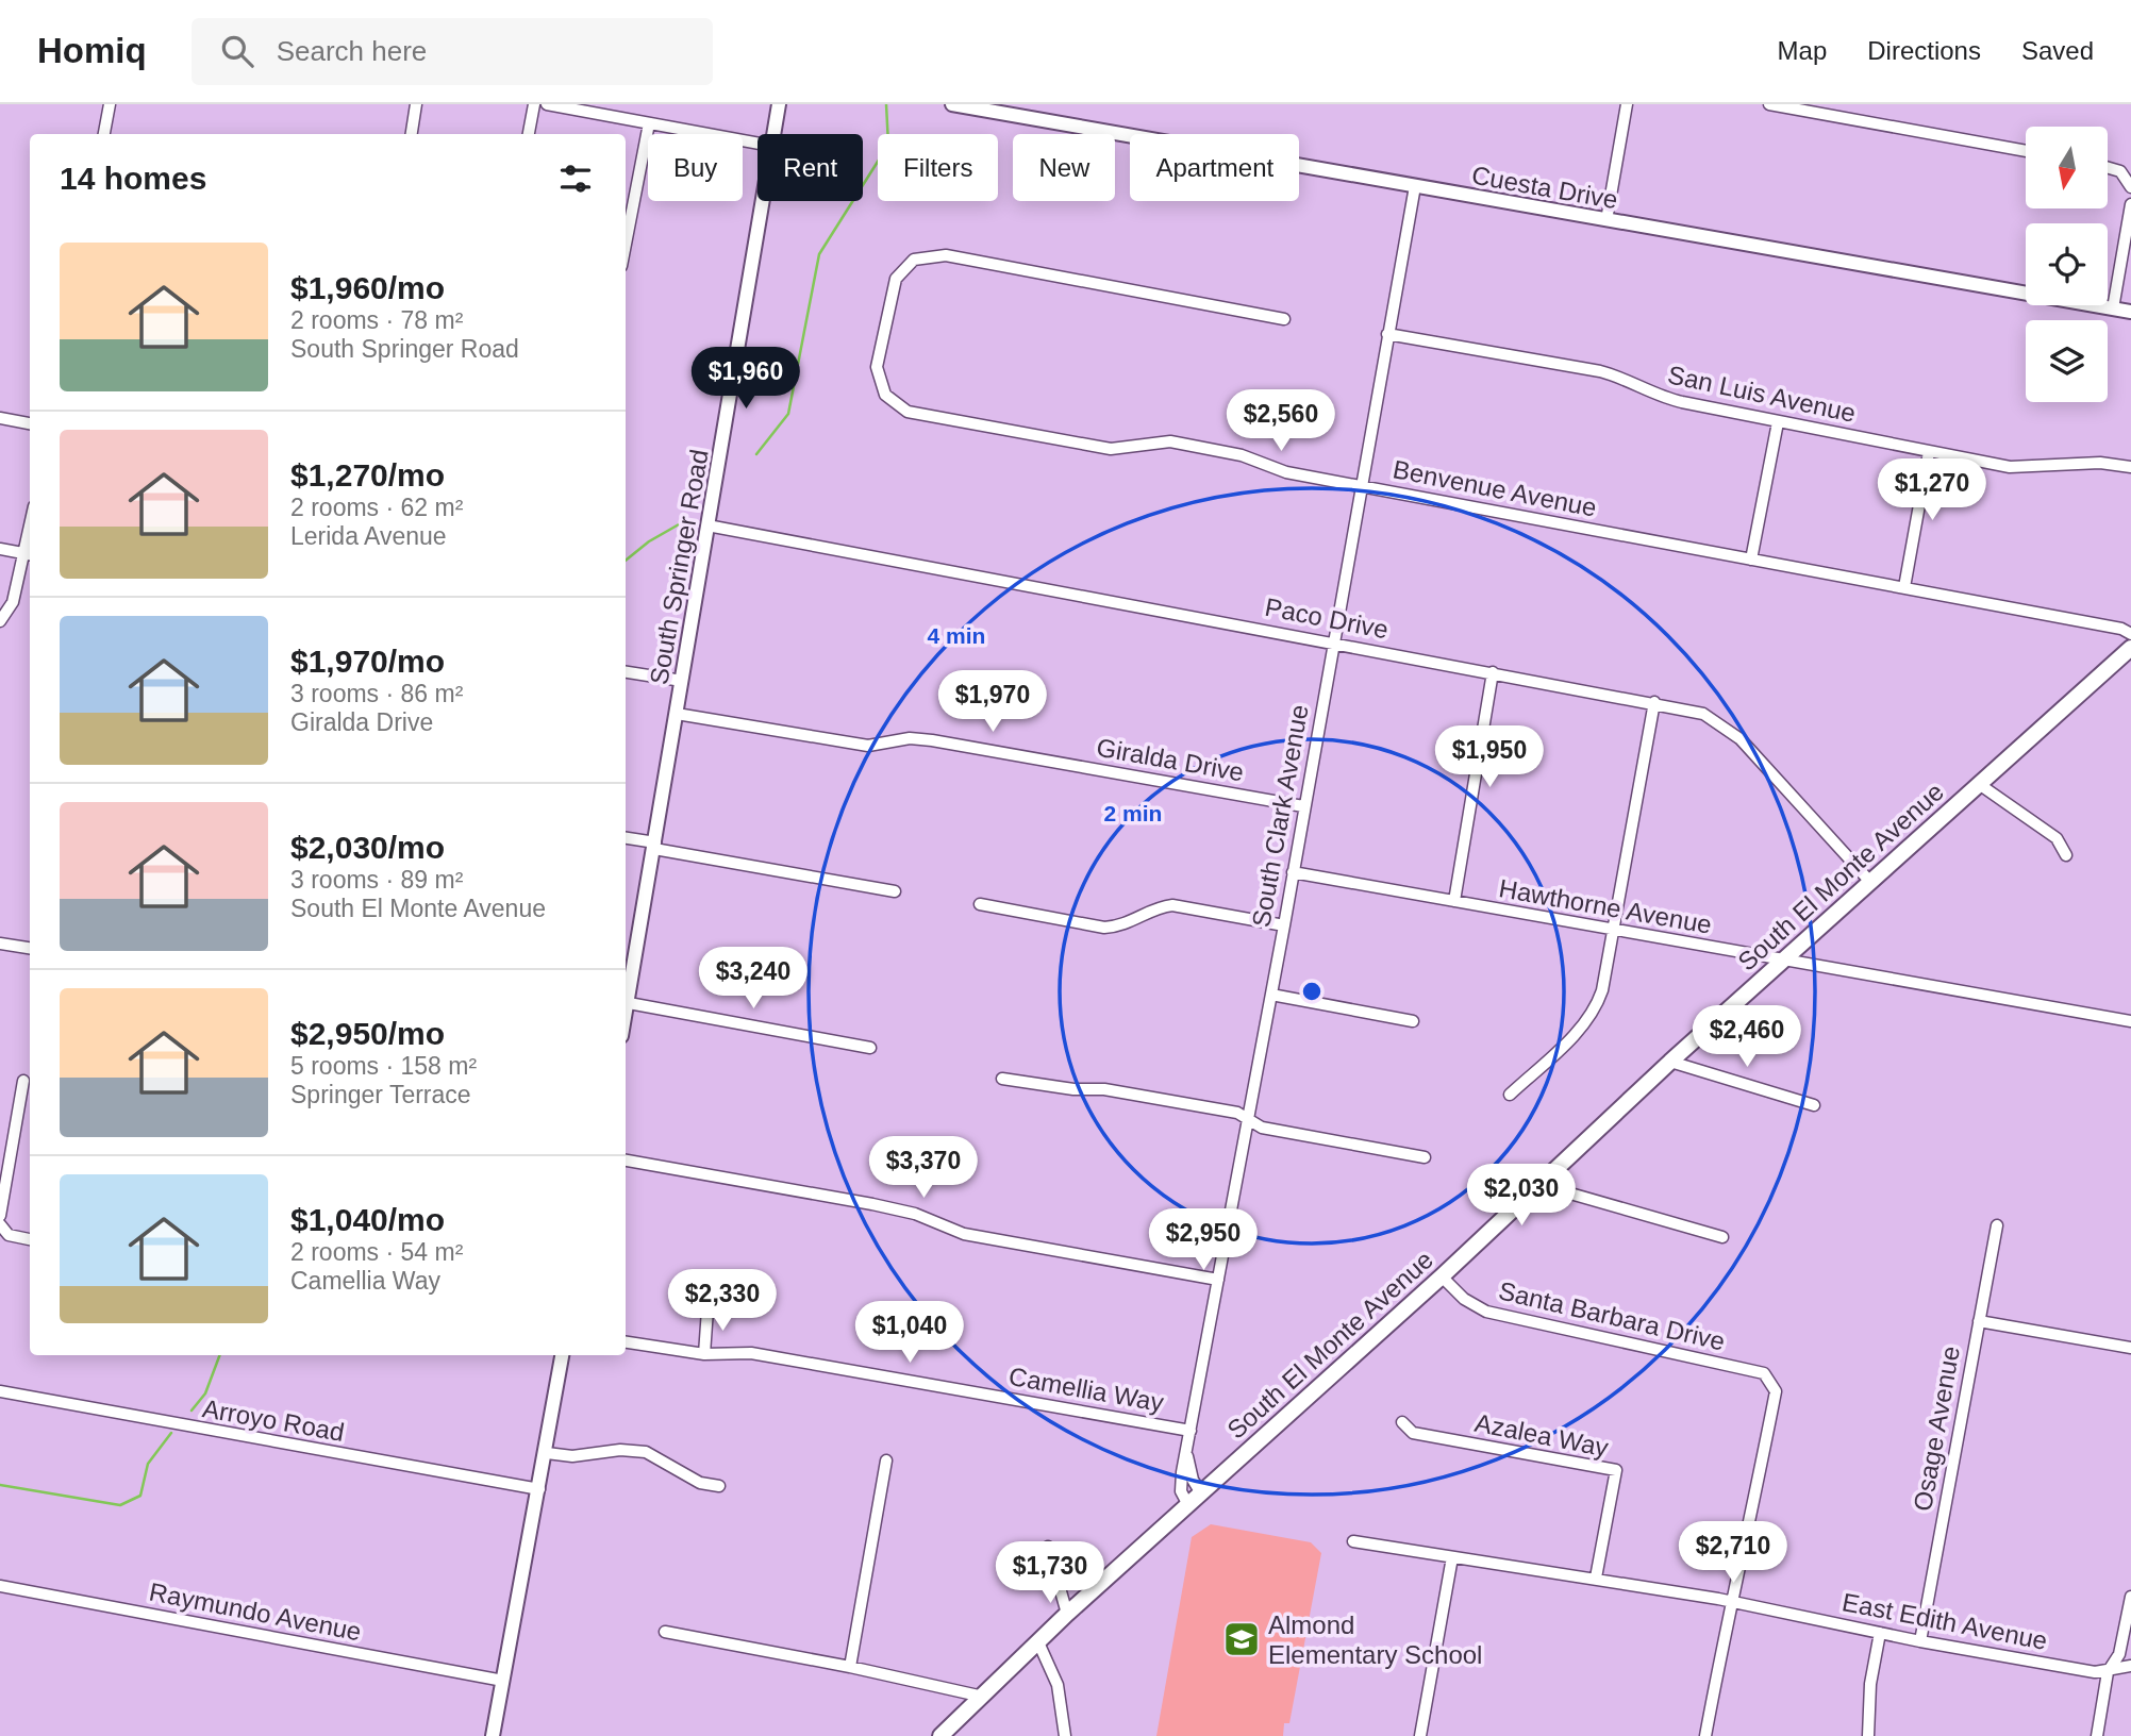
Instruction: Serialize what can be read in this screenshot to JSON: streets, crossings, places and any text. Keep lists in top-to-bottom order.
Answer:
{
  "streets": {
    "main road": ["South El Monte Avenue"],
    "street": [
      "Cuesta Drive",
      "San Luis Avenue",
      "Benvenue Avenue",
      "South Springer Road",
      "Paco Drive",
      "Giralda Drive",
      "South Clark Avenue",
      "Hawthorne Avenue",
      "Santa Barbara Drive",
      "Camellia Way",
      "Arroyo Road",
      "Osage Avenue",
      "Azalea Way",
      "Raymundo Avenue",
      "East Edith Avenue"
    ]
  },
  "crossings": [
    ["Cuesta Drive", "South Clark Avenue"],
    ["San Luis Avenue", "South Clark Avenue"],
    ["Benvenue Avenue", "South Clark Avenue"],
    ["South Springer Road", "Paco Drive"],
    ["South Springer Road", "Giralda Drive"],
    ["Paco Drive", "South Clark Avenue"],
    ["Paco Drive", "South El Monte Avenue"],
    ["Giralda Drive", "South Clark Avenue"],
    ["South Clark Avenue", "South El Monte Avenue"],
    ["South Clark Avenue", "Hawthorne Avenue"],
    ["South Clark Avenue", "Camellia Way"],
    ["South El Monte Avenue", "Hawthorne Avenue"],
    ["South El Monte Avenue", "Santa Barbara Drive"],
    ["Santa Barbara Drive", "East Edith Avenue"],
    ["Osage Avenue", "East Edith Avenue"],
    ["Azalea Way", "East Edith Avenue"]
  ],
  "places": {
    "school or university": ["Almond Elementary School"]
  },
  "north": "bottom",
  "page": {
    "header": "Homiq",
    "search": "Search here",
    "nav": ["Map", "Directions", "Saved"],
    "chip": [
      "Buy",
      "Rent",
      "Filters",
      "New",
      "Apartment"
    ],
    "heading": "14 homes",
    "list": [
      {
        "name": "$1,960/mo",
        "note": "2 rooms · 78 m² · South Springer Road"
      },
      {
        "name": "$1,270/mo",
        "note": "2 rooms · 62 m² · Lerida Avenue"
      },
      {
        "name": "$1,970/mo",
        "note": "3 rooms · 86 m² · Giralda Drive"
      },
      {
        "name": "$2,030/mo",
        "note": "3 rooms · 89 m² · South El Monte Avenue"
      },
      {
        "name": "$2,950/mo",
        "note": "5 rooms · 158 m² · Springer Terrace"
      },
      {
        "name": "$1,040/mo",
        "note": "2 rooms · 54 m² · Camellia Way"
      }
    ],
    "price": [
      "$1,960",
      "$2,560",
      "$1,270",
      "$1,970",
      "$1,950",
      "$3,240",
      "$2,460",
      "$3,370",
      "$2,030",
      "$2,950",
      "$2,330",
      "$1,040",
      "$2,710",
      "$1,730"
    ]
  },
  "rings": ["4 min", "2 min"]
}
